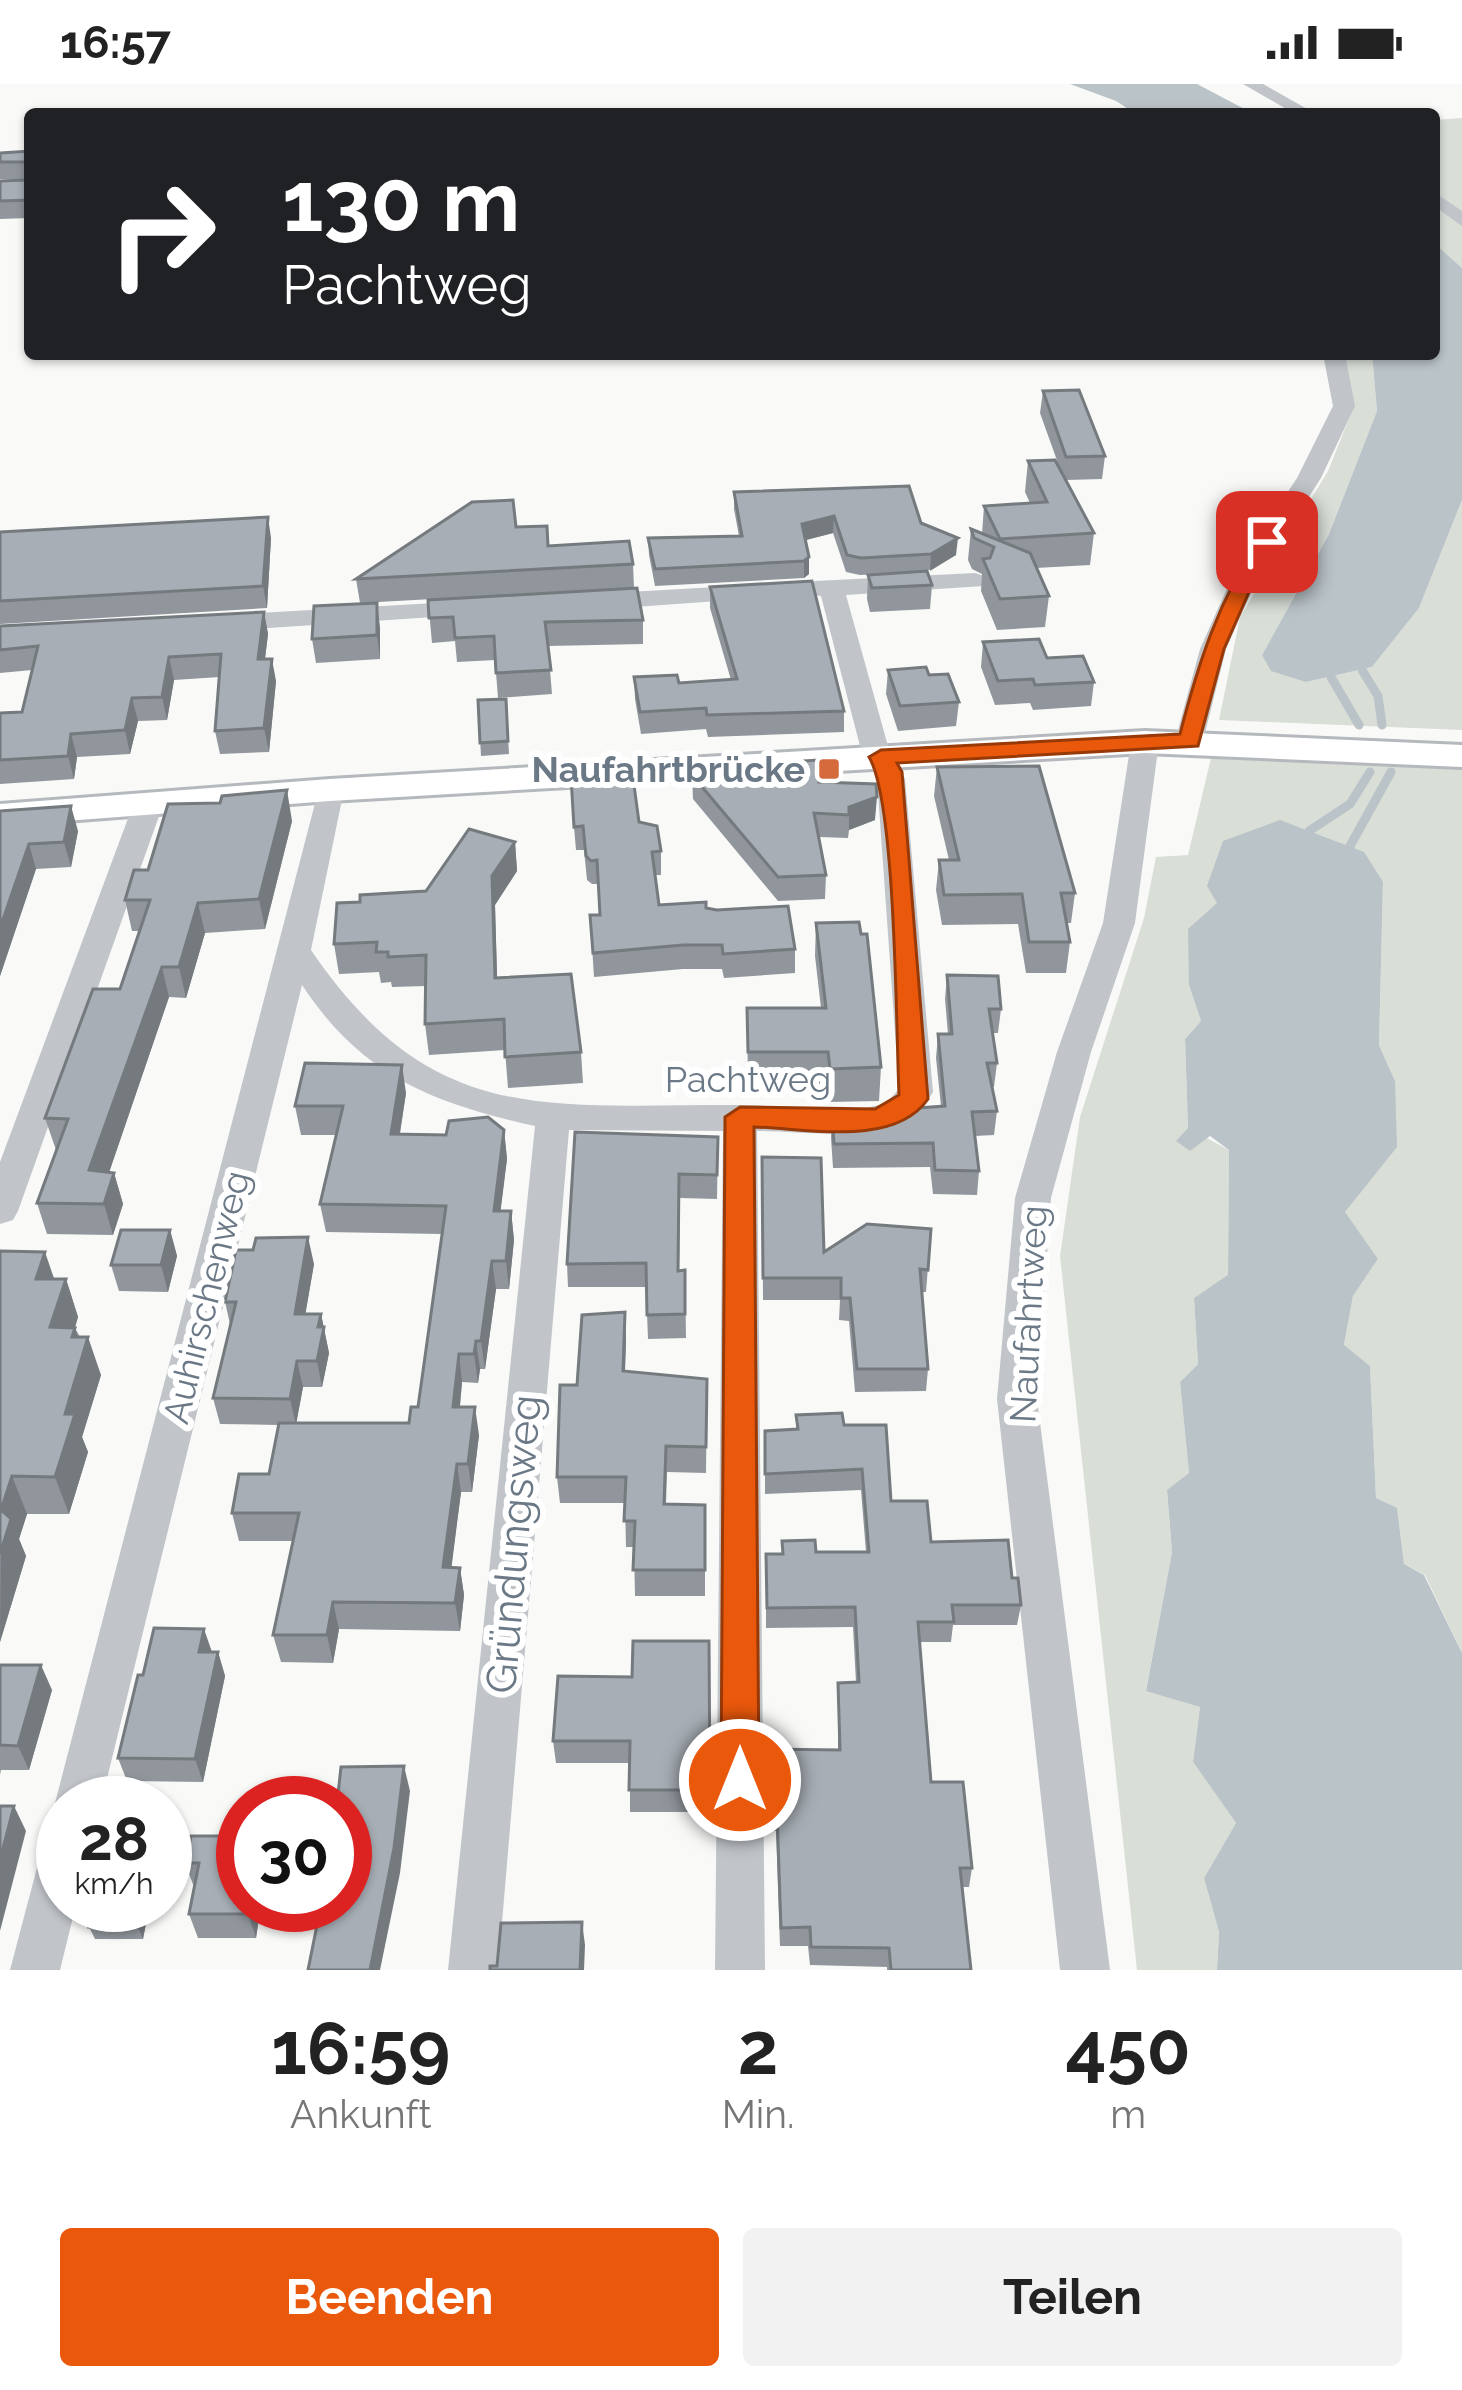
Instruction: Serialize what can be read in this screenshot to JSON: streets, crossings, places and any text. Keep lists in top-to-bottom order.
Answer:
{
  "streets": {
    "street": [
      "Pachtweg",
      "Auhirschenweg",
      "Naufahrtweg",
      "Gründungsweg"
    ]
  },
  "crossings": [
    ["Pachtweg", "Auhirschenweg"],
    ["Pachtweg", "Gründungsweg"]
  ],
  "places": {
    "transit": ["Naufahrtbrücke"]
  },
  "page": {
    "status": "16:57",
    "turn": ["130 m", "Pachtweg"],
    "speed": "28 km/h",
    "limit": "30",
    "eta": [
      "16:59",
      "Ankunft",
      "2",
      "Min.",
      "450",
      "m"
    ],
    "buttons": ["Beenden", "Teilen"]
  }
}
